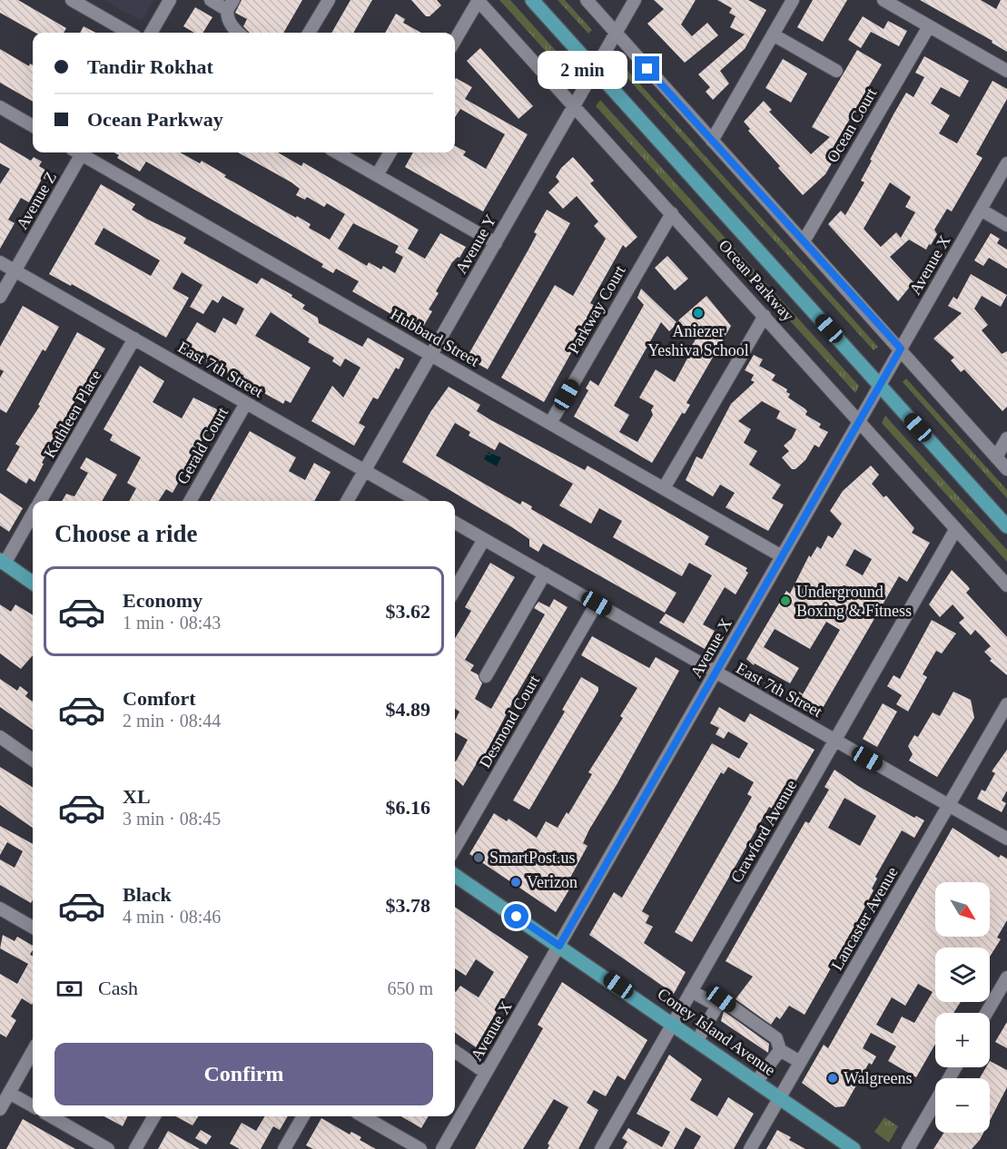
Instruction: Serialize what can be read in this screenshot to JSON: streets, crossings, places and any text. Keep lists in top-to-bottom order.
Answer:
{
  "streets": {
    "main road": ["Ocean Parkway", "Coney Island Avenue"],
    "street": [
      "Ocean Court",
      "Avenue Z",
      "Avenue Y",
      "Avenue X",
      "Parkway Court",
      "Hubbard Street",
      "East 7th Street",
      "Kathleen Place",
      "Gerald Court",
      "Desmond Court",
      "Crawford Avenue",
      "Lancaster Avenue"
    ]
  },
  "crossings": [
    ["Avenue Z", "East 7th Street"],
    ["Avenue Y", "Ocean Parkway"],
    ["Avenue Y", "Hubbard Street"],
    ["Avenue Y", "East 7th Street"],
    ["Avenue X", "Ocean Parkway"],
    ["Avenue X", "Hubbard Street"],
    ["Avenue X", "East 7th Street"],
    ["Avenue X", "Coney Island Avenue"],
    ["Ocean Parkway", "Parkway Court"],
    ["Ocean Parkway", "Crawford Avenue"],
    ["Parkway Court", "Hubbard Street"],
    ["East 7th Street", "Kathleen Place"],
    ["East 7th Street", "Gerald Court"],
    ["East 7th Street", "Desmond Court"],
    ["East 7th Street", "Crawford Avenue"],
    ["East 7th Street", "Lancaster Avenue"],
    ["Crawford Avenue", "Coney Island Avenue"],
    ["Lancaster Avenue", "Coney Island Avenue"]
  ],
  "places": [
    "Aniezer Yeshiva School",
    "Underground Boxing & Fitness",
    "SmartPost.us",
    "Verizon",
    "Walgreens"
  ],
  "north": "bottom right",
  "page": {
    "banner": ["Tandir Rokhat", "Ocean Parkway"],
    "bubble": "2 min",
    "heading": "Choose a ride",
    "list": [
      {
        "name": "Economy",
        "note": "1 min · 08:43",
        "value": "$3.62"
      },
      {
        "name": "Comfort",
        "note": "2 min · 08:44",
        "value": "$4.89"
      },
      {
        "name": "XL",
        "note": "3 min · 08:45",
        "value": "$6.16"
      },
      {
        "name": "Black",
        "note": "4 min · 08:46",
        "value": "$3.78"
      }
    ],
    "map_buttons": ["+", "−"],
    "pay": ["Cash", "650 m"],
    "buttons": "Confirm"
  }
}
